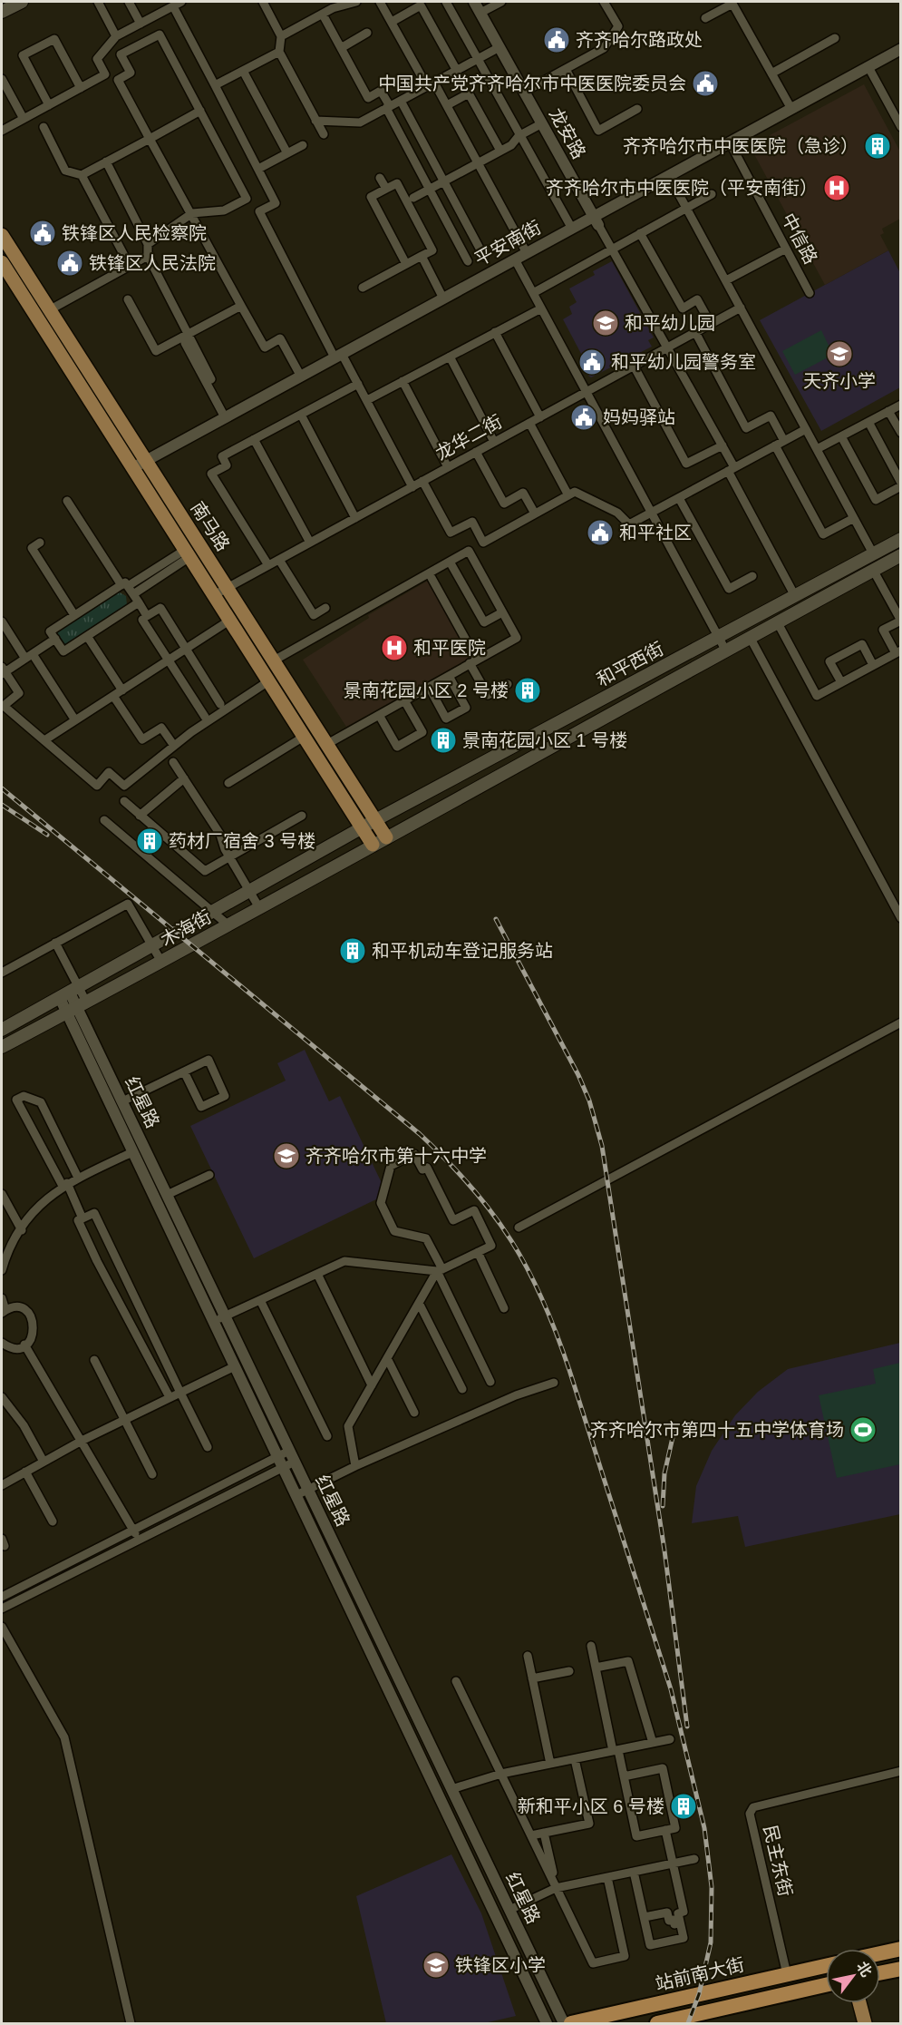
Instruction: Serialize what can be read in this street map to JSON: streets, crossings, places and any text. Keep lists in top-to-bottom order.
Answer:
{
  "streets": {
    "highway": ["站前南大街"],
    "main road": ["南马路", "和平西街", "木海街"],
    "street": [
      "龙安路",
      "中信路",
      "平安南街",
      "龙华二街",
      "红星路",
      "民主东街"
    ]
  },
  "crossings": [
    ["龙安路", "平安南街"],
    ["中信路", "平安南街"],
    ["平安南街", "南马路"],
    ["龙华二街", "南马路"],
    ["南马路", "和平西街"],
    ["南马路", "木海街"],
    ["和平西街", "木海街"],
    ["木海街", "红星路"],
    ["民主东街", "站前南大街"]
  ],
  "places": {
    "public building": [
      "齐齐哈尔路政处",
      "中国共产党齐齐哈尔市中医医院委员会",
      "铁锋区人民检察院",
      "铁锋区人民法院",
      "和平幼儿园警务室",
      "妈妈驿站",
      "和平社区"
    ],
    "building": [
      "齐齐哈尔市中医医院（急诊）",
      "景南花园小区 2 号楼",
      "景南花园小区 1 号楼",
      "药材厂宿舍 3 号楼",
      "和平机动车登记服务站",
      "新和平小区 6 号楼"
    ],
    "hospital": ["齐齐哈尔市中医医院（平安南街）", "和平医院"],
    "school or university": [
      "和平幼儿园",
      "天齐小学",
      "齐齐哈尔市第十六中学",
      "铁锋区小学"
    ],
    "sports": ["齐齐哈尔市第四十五中学体育场"]
  },
  "north": "top right"
}
